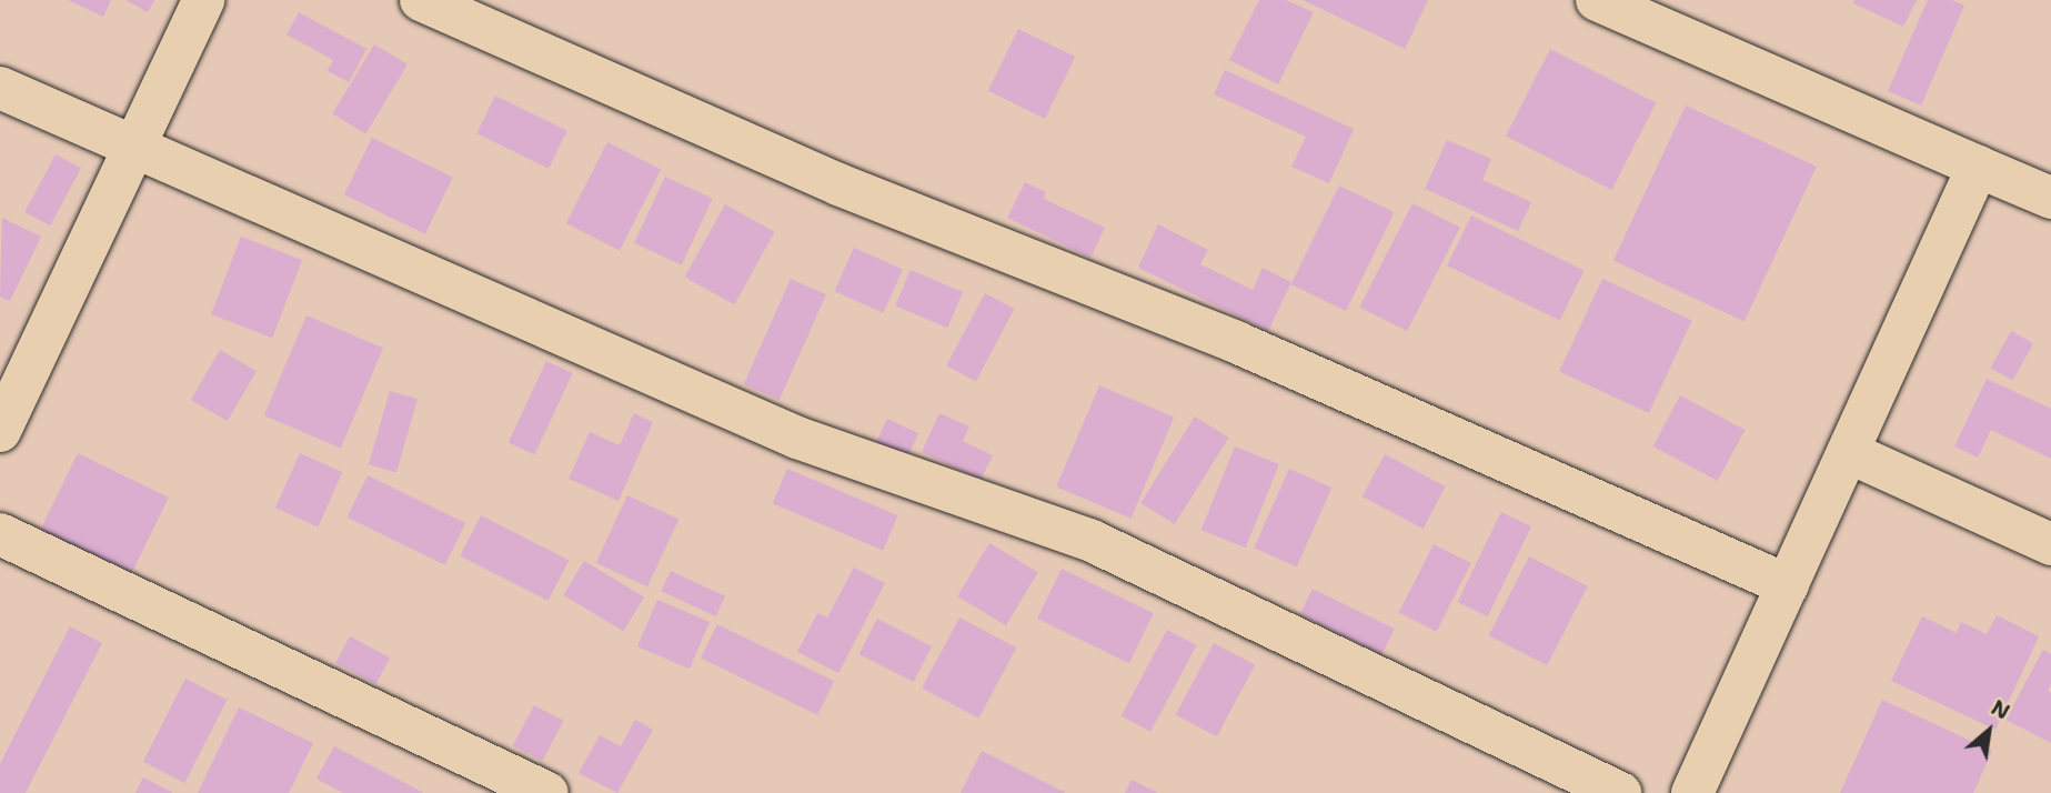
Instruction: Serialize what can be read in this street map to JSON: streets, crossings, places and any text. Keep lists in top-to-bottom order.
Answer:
{
  "north": "top right"
}
